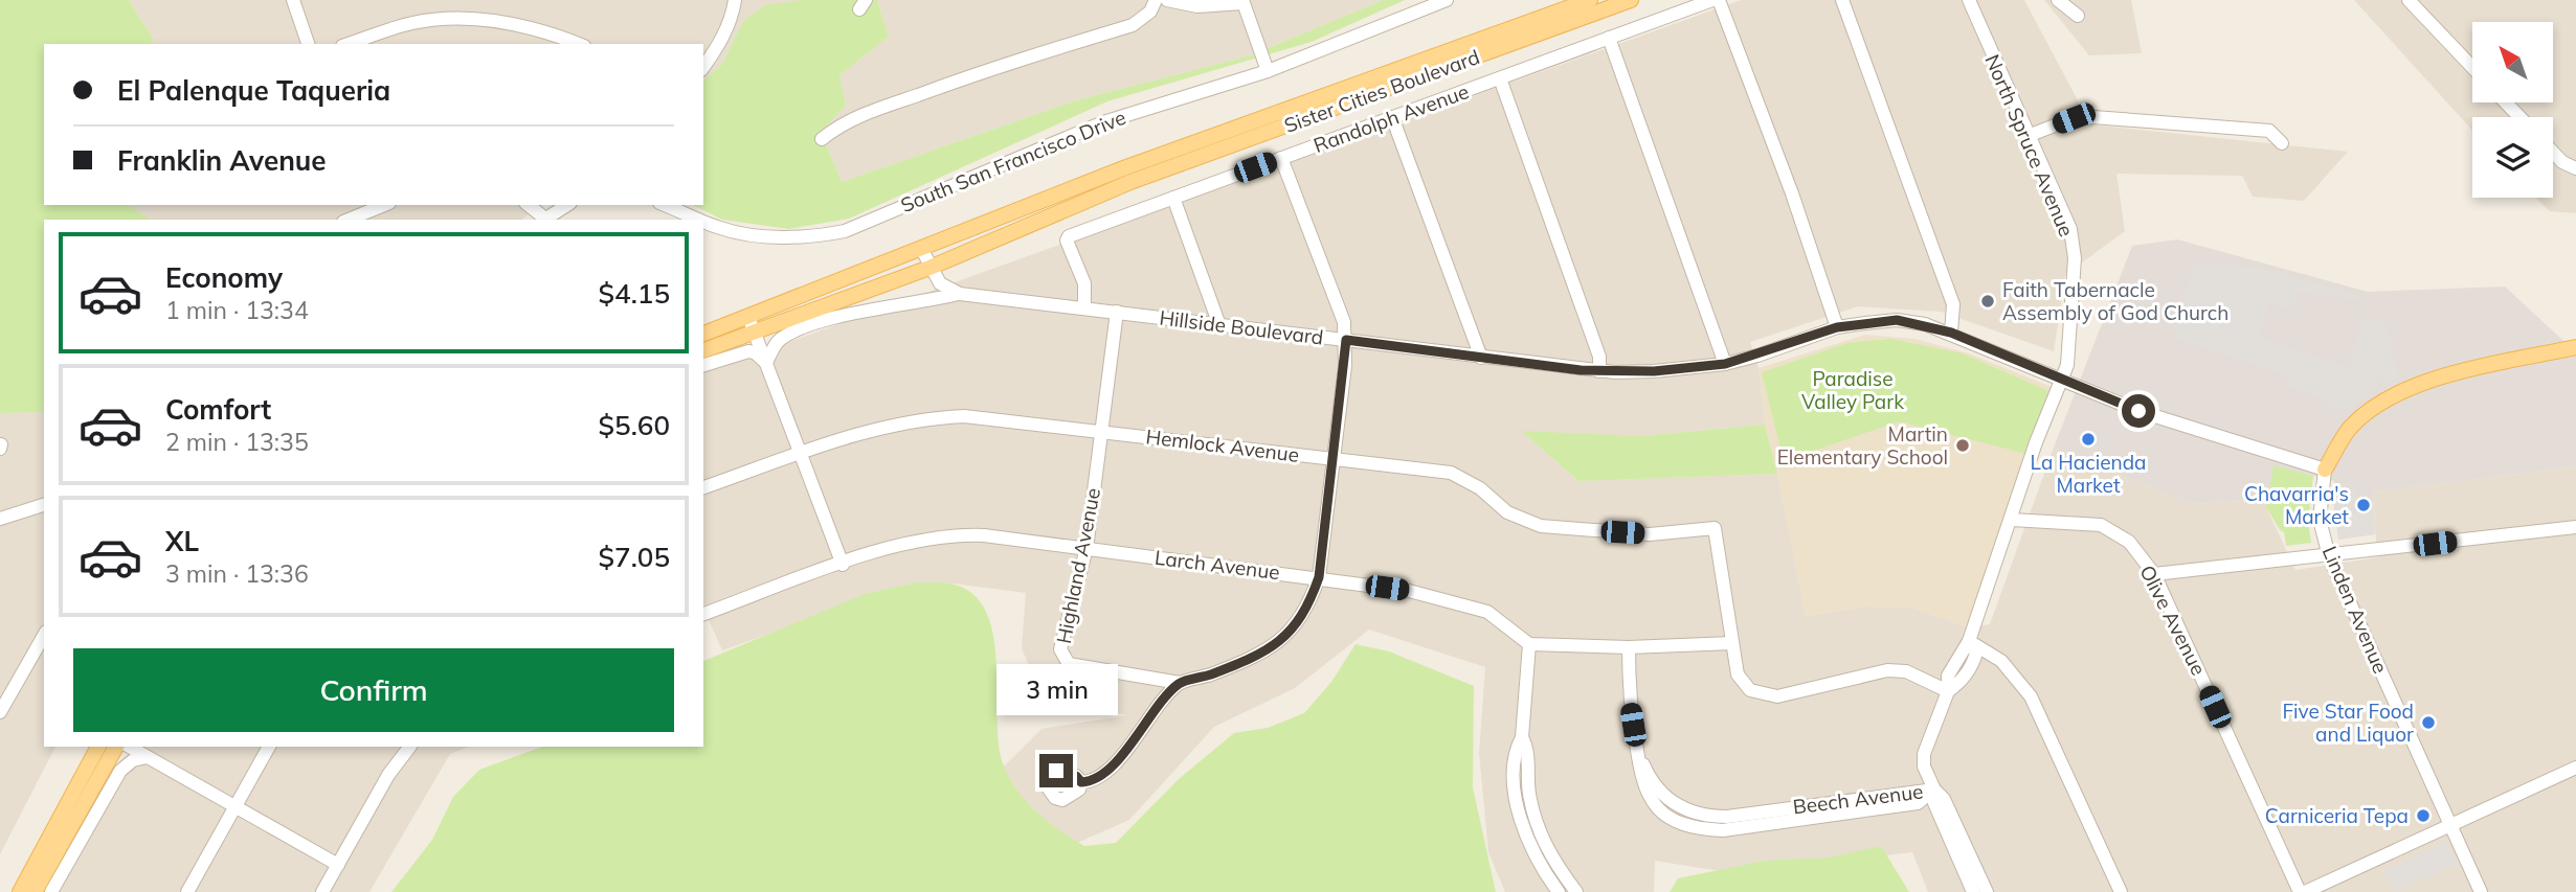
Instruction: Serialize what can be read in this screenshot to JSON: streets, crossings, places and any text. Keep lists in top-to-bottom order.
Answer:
{
  "streets": {
    "main road": ["Sister Cities Boulevard", "Linden Avenue"],
    "street": [
      "Randolph Avenue",
      "North Spruce Avenue",
      "South San Francisco Drive",
      "Hillside Boulevard",
      "Hemlock Avenue",
      "Larch Avenue",
      "Highland Avenue",
      "Olive Avenue",
      "Beech Avenue"
    ]
  },
  "crossings": [
    ["Randolph Avenue", "Hillside Boulevard"],
    ["North Spruce Avenue", "Hillside Boulevard"],
    ["North Spruce Avenue", "Hemlock Avenue"],
    ["North Spruce Avenue", "Olive Avenue"],
    ["North Spruce Avenue", "Beech Avenue"],
    ["Hillside Boulevard", "Highland Avenue"],
    ["Hillside Boulevard", "Linden Avenue"],
    ["Hemlock Avenue", "Highland Avenue"],
    ["Larch Avenue", "Highland Avenue"]
  ],
  "parks": ["Paradise Valley Park"],
  "places": [
    "Faith Tabernacle Assembly of God Church",
    "La Hacienda Market",
    "Martin Elementary School",
    "Chavarria's Market",
    "Five Star Food and Liquor",
    "Carniceria Tepa"
  ],
  "north": "top left",
  "page": {
    "banner": ["El Palenque Taqueria", "Franklin Avenue"],
    "list": [
      {
        "name": "Economy",
        "note": "1 min · 13:34",
        "value": "$4.15"
      },
      {
        "name": "Comfort",
        "note": "2 min · 13:35",
        "value": "$5.60"
      },
      {
        "name": "XL",
        "note": "3 min · 13:36",
        "value": "$7.05"
      }
    ],
    "buttons": "Confirm",
    "bubble": "3 min"
  }
}
